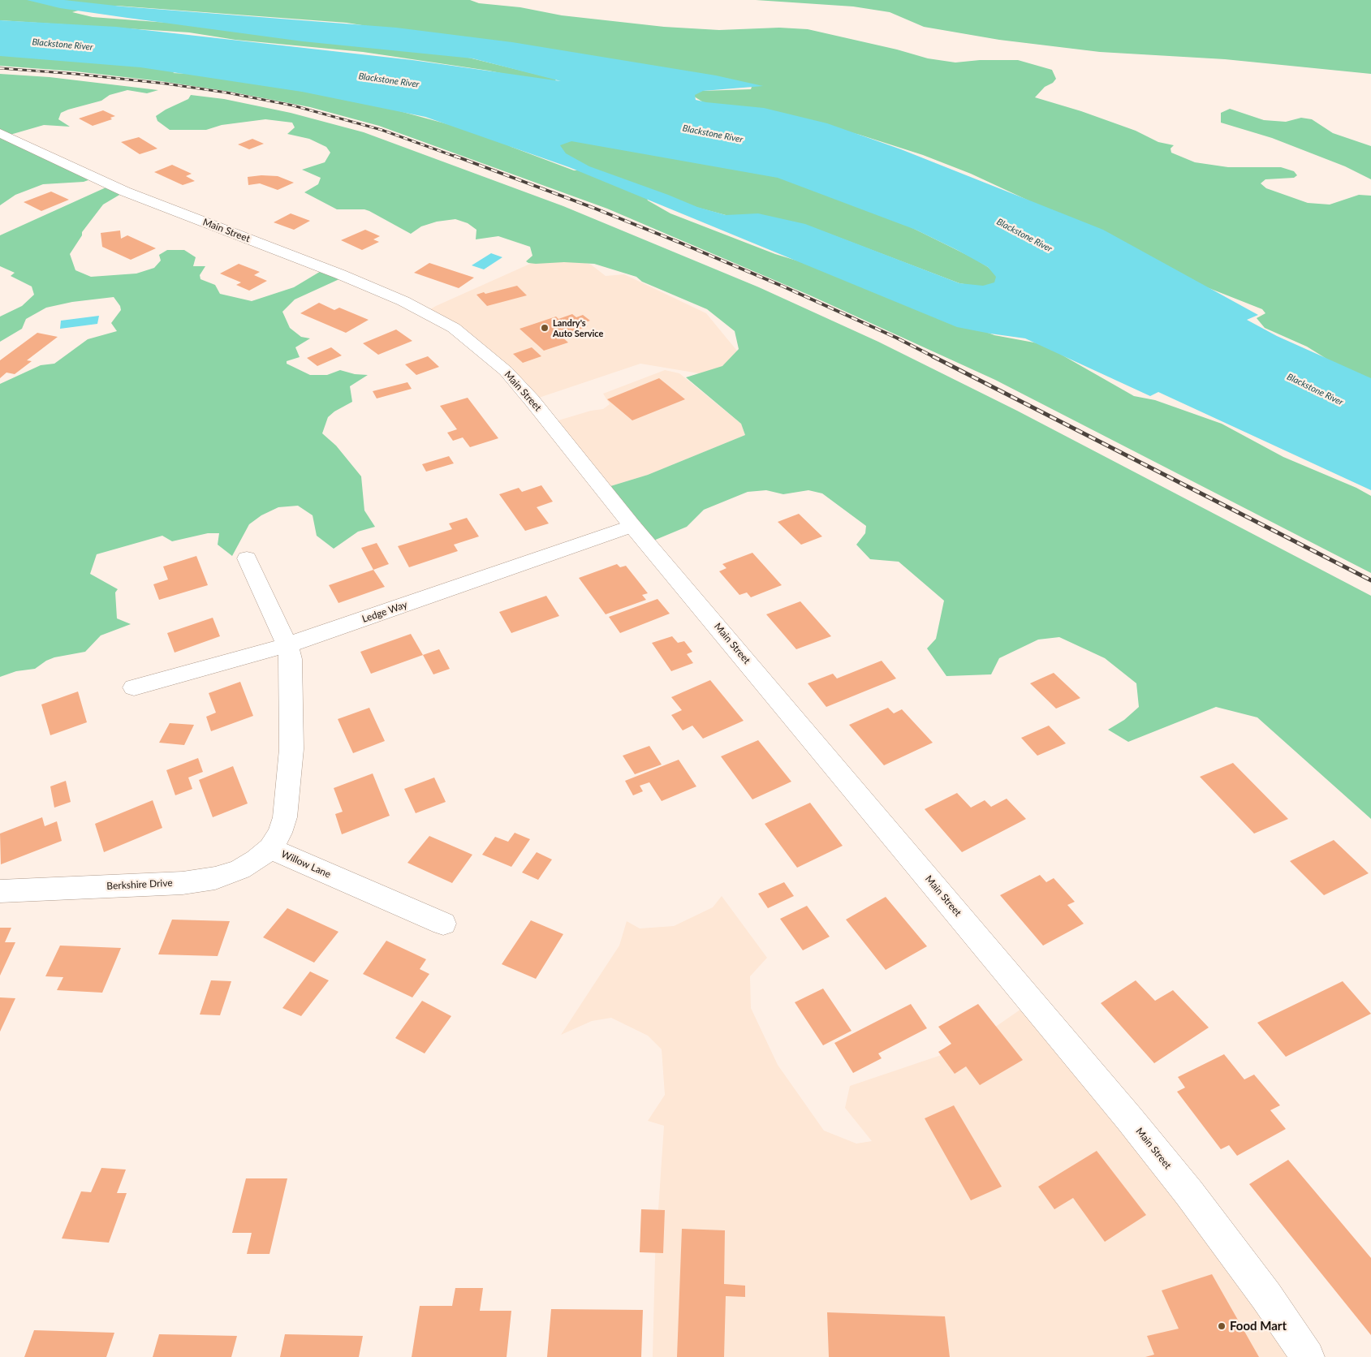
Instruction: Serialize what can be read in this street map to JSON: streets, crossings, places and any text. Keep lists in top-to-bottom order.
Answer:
{
  "streets": {
    "street": [
      "Main Street",
      "Ledge Way",
      "Willow Lane",
      "Berkshire Drive"
    ]
  },
  "crossings": [
    ["Main Street", "Ledge Way"],
    ["Ledge Way", "Willow Lane"],
    ["Willow Lane", "Berkshire Drive"]
  ],
  "water": ["Blackstone River"],
  "places": ["Landry's Auto Service", "Food Mart"]
}
